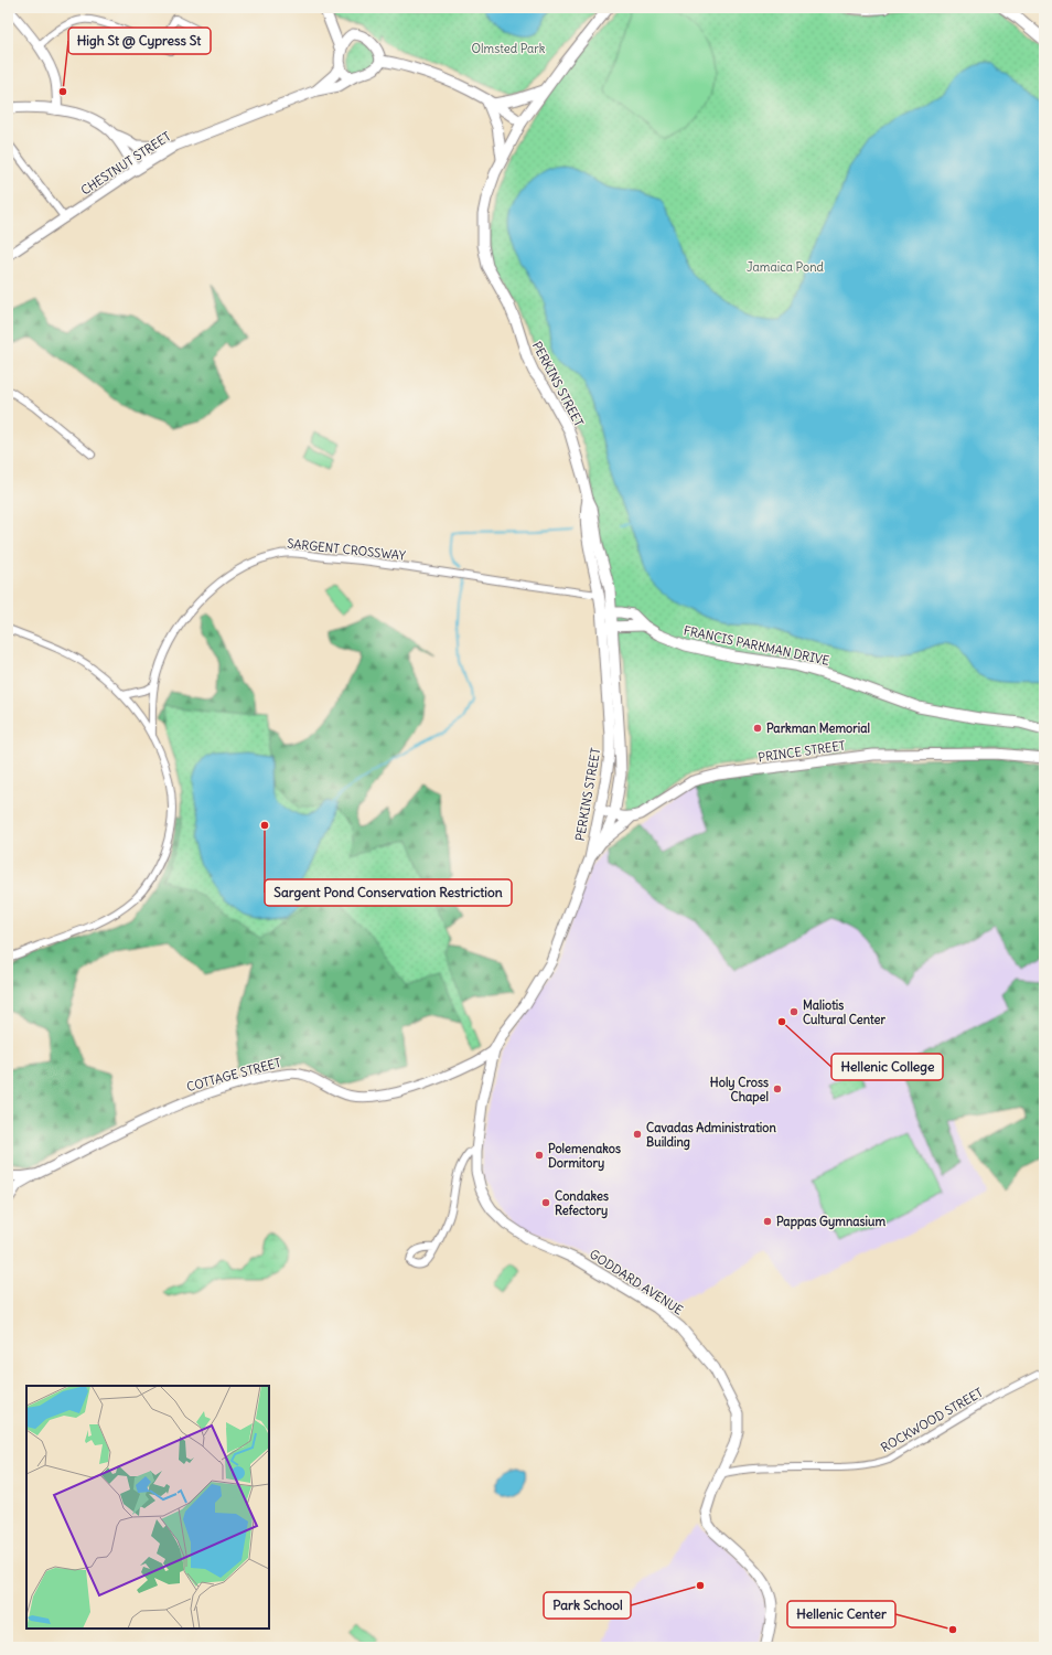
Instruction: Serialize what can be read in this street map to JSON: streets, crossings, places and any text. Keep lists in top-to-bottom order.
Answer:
{
  "streets": {
    "main road": [
      "CHESTNUT STREET",
      "PERKINS STREET",
      "FRANCIS PARKMAN DRIVE",
      "PRINCE STREET",
      "COTTAGE STREET",
      "GODDARD AVENUE"
    ],
    "street": ["SARGENT CROSSWAY", "ROCKWOOD STREET"]
  },
  "crossings": [
    ["PERKINS STREET", "SARGENT CROSSWAY"],
    ["PERKINS STREET", "FRANCIS PARKMAN DRIVE"],
    ["PERKINS STREET", "PRINCE STREET"],
    ["PERKINS STREET", "COTTAGE STREET"],
    ["COTTAGE STREET", "GODDARD AVENUE"],
    ["GODDARD AVENUE", "ROCKWOOD STREET"]
  ],
  "parks": ["Olmsted Park", "Jamaica Pond"],
  "places": [
    "High St @ Cypress St",
    "Parkman Memorial",
    "Sargent Pond Conservation Restriction",
    "Maliotis Cultural Center",
    "Hellenic College",
    "Holy Cross Chapel",
    "Cavadas Administration Building",
    "Polemenakos Dormitory",
    "Condakes Refectory",
    "Pappas Gymnasium",
    "Park School",
    "Hellenic Center"
  ]
}
